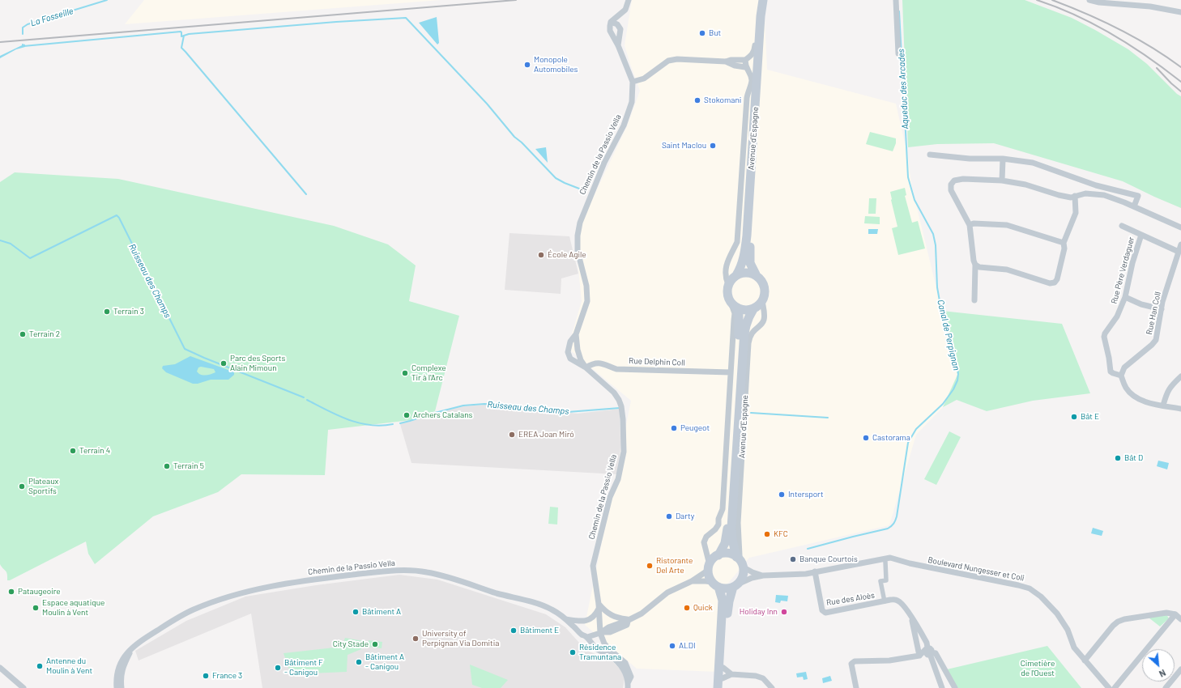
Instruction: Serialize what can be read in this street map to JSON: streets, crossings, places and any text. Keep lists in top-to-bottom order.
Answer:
{
  "streets": {
    "main road": ["Avenue d'Espagne"],
    "street": [
      "Chemin de la Passio Vella",
      "Rue Père Verdaguer",
      "Rue Han Coll",
      "Rue Delphin Coll",
      "Boulevard Nungesser et Coli",
      "Rue des Aloès"
    ]
  },
  "crossings": [
    ["Avenue d'Espagne", "Rue Delphin Coll"],
    ["Avenue d'Espagne", "Boulevard Nungesser et Coli"],
    ["Chemin de la Passio Vella", "Rue Delphin Coll"],
    ["Rue Père Verdaguer", "Rue Han Coll"],
    ["Boulevard Nungesser et Coli", "Rue des Aloès"]
  ],
  "water": [
    "La Fosseille",
    "Aqueduc des Arcades",
    "Ruisseau des Champs",
    "Canal de Perpignan"
  ],
  "parks": ["Cimetière de l'Ouest"],
  "places": [
    "But",
    "Monopole Automobiles",
    "Stokomani",
    "Saint Maclou",
    "École Agile",
    "Terrain 3",
    "Terrain 2",
    "Parc des Sports Alain Mimoun",
    "Complexe Tir à l'Arc",
    "Archers Catalans",
    "Bât E",
    "Peugeot",
    "EREA Joan Miró",
    "Castorama",
    "Terrain 4",
    "Bât D",
    "Terrain 5",
    "Plateaux Sportifs",
    "Intersport",
    "Darty",
    "KFC",
    "Banque Courtois",
    "Ristorante Del Arte",
    "Pataugeoire",
    "Espace aquatique Moulin à Vent",
    "Quick",
    "Bâtiment A",
    "Holiday Inn",
    "Bâtiment E",
    "University of Perpignan Via Domitia",
    "City Stade",
    "ALDI",
    "Résidence Tramuntana",
    "Bâtiment A - Canigou",
    "Antenne du Moulin à Vent",
    "Bâtiment F - Canigou",
    "France 3"
  ],
  "north": "bottom right"
}
